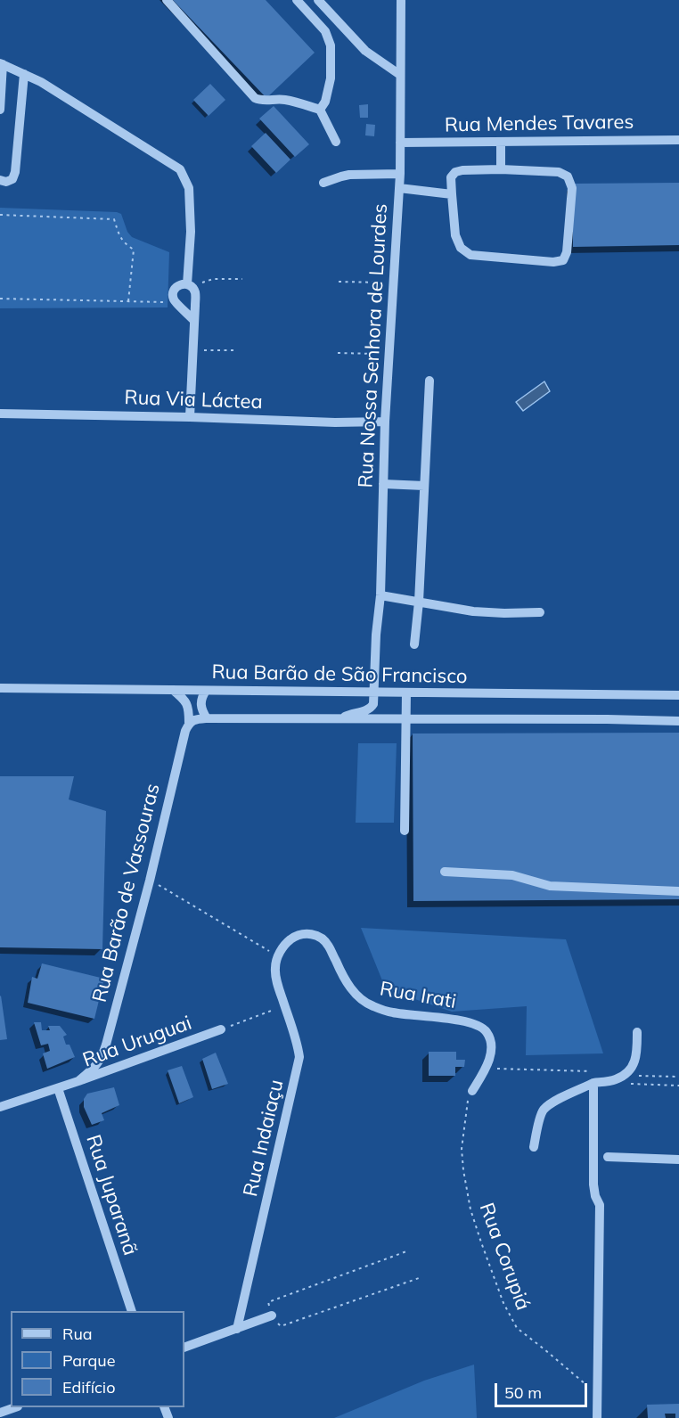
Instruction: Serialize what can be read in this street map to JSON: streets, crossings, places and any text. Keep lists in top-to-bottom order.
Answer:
{
  "streets": {
    "street": [
      "Rua Mendes Tavares",
      "Rua Nossa Senhora de Lourdes",
      "Rua Via Láctea",
      "Rua Barão de São Francisco",
      "Rua Barão de Vassouras",
      "Rua Irati",
      "Rua Uruguai",
      "Rua Indaiaçu",
      "Rua Juparanã"
    ],
    "path": ["Rua Corupiá"]
  },
  "crossings": [
    ["Rua Mendes Tavares", "Rua Nossa Senhora de Lourdes"],
    ["Rua Nossa Senhora de Lourdes", "Rua Via Láctea"],
    ["Rua Nossa Senhora de Lourdes", "Rua Barão de São Francisco"],
    ["Rua Barão de Vassouras", "Rua Uruguai"],
    ["Rua Irati", "Rua Indaiaçu"],
    ["Rua Irati", "Rua Corupiá"],
    ["Rua Uruguai", "Rua Indaiaçu"],
    ["Rua Uruguai", "Rua Juparanã"]
  ],
  "legend": ["Rua", "Parque", "Edifício"],
  "scale_bar": "50 m"
}
